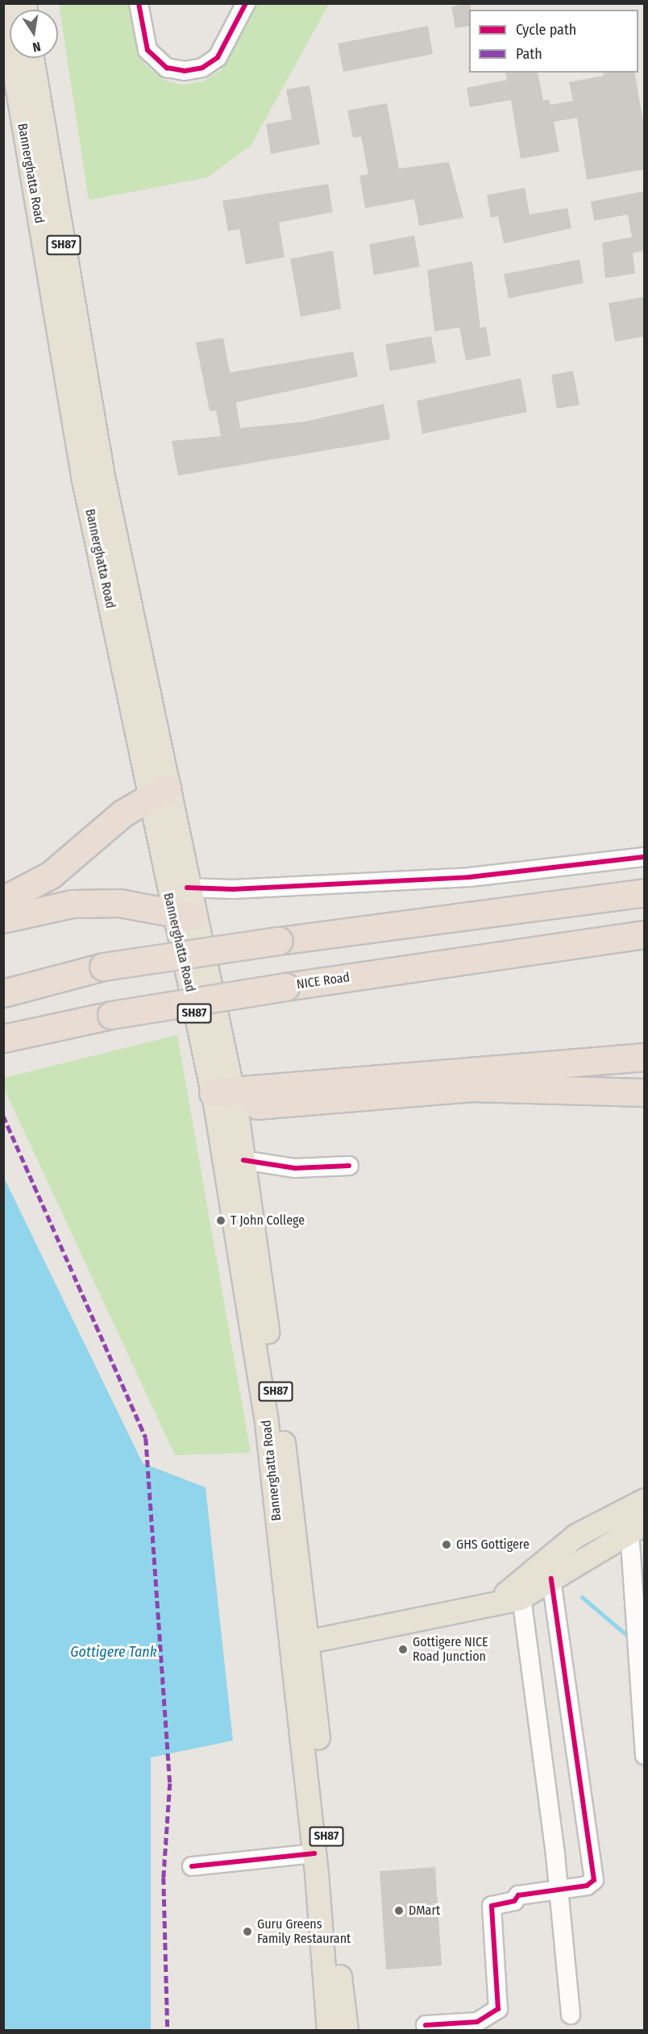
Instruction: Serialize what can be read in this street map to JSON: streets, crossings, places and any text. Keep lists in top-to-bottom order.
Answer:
{
  "streets": {
    "highway": ["NICE Road"],
    "main road": ["Bannerghatta Road", "SH87"]
  },
  "water": ["Gottigere Tank"],
  "places": [
    "T John College",
    "GHS Gottigere",
    "Gottigere NICE Road Junction",
    "DMart",
    "Guru Greens Family Restaurant"
  ],
  "legend": ["Cycle path", "Path"],
  "north": "bottom"
}
